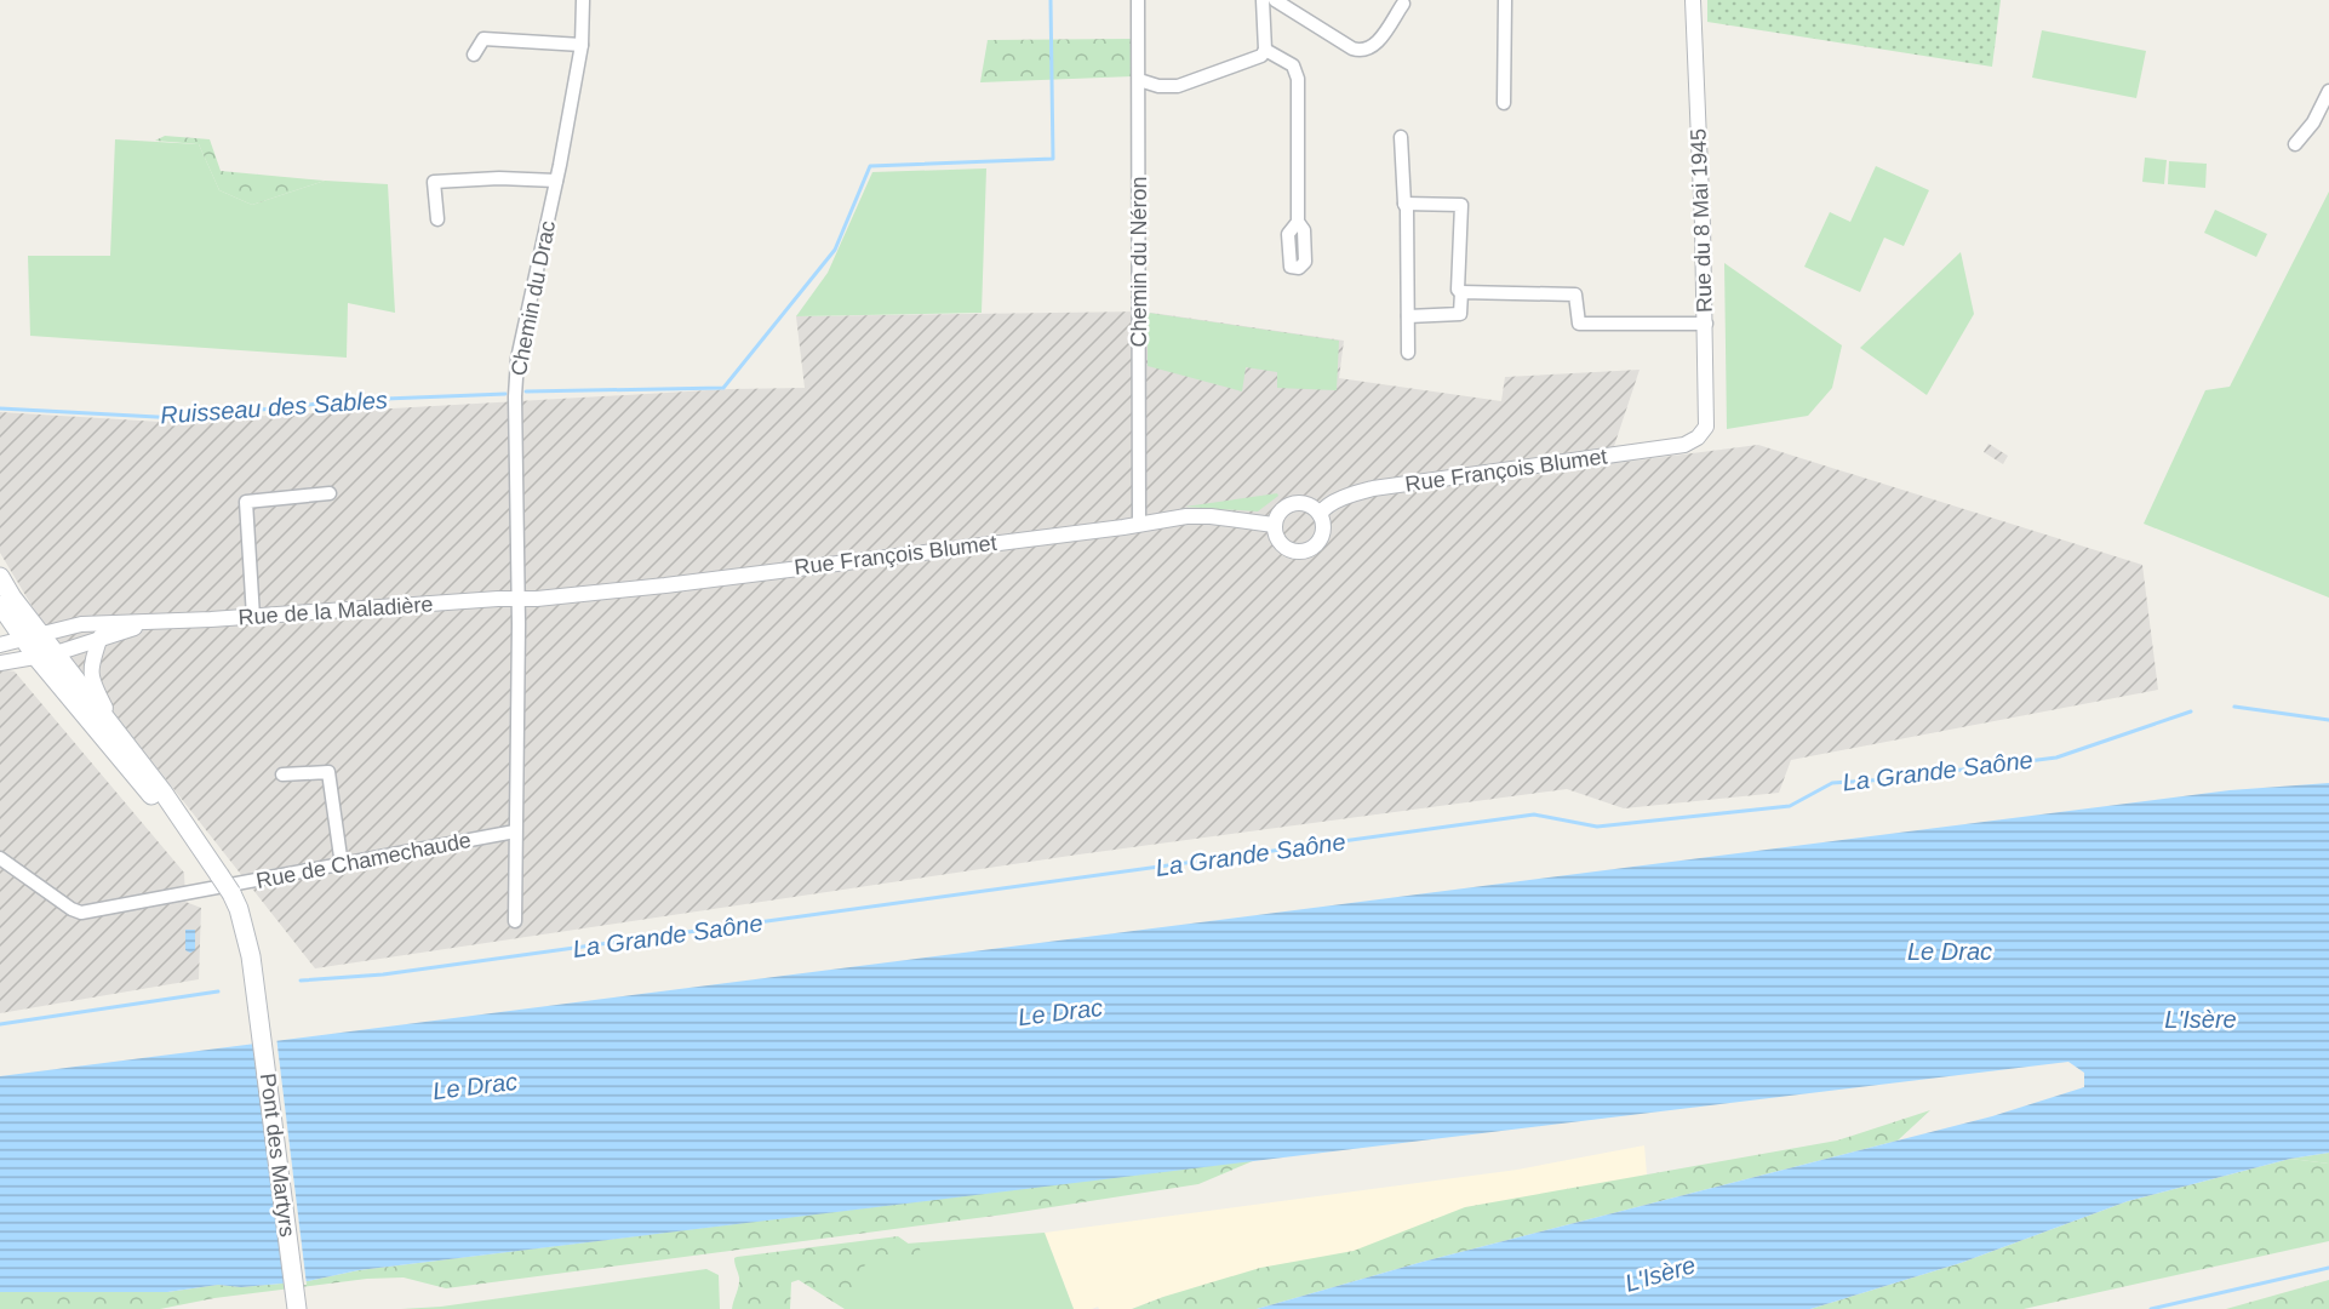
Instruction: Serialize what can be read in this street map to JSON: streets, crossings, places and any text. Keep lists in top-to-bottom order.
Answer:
{
  "streets": {
    "main road": ["Pont des Martyrs"],
    "street": [
      "Rue du 8 Mai 1945",
      "Chemin du Néron",
      "Chemin du Drac",
      "Rue François Blumet",
      "Rue de la Maladière",
      "Rue de Chamechaude"
    ]
  },
  "crossings": [
    ["Rue du 8 Mai 1945", "Rue François Blumet"],
    ["Chemin du Néron", "Rue François Blumet"],
    ["Chemin du Drac", "Rue François Blumet"],
    ["Chemin du Drac", "Rue de la Maladière"],
    ["Rue François Blumet", "Rue de la Maladière"]
  ],
  "water": [
    "Ruisseau des Sables",
    "La Grande Saône",
    "Le Drac",
    "L'Isère"
  ]
}
